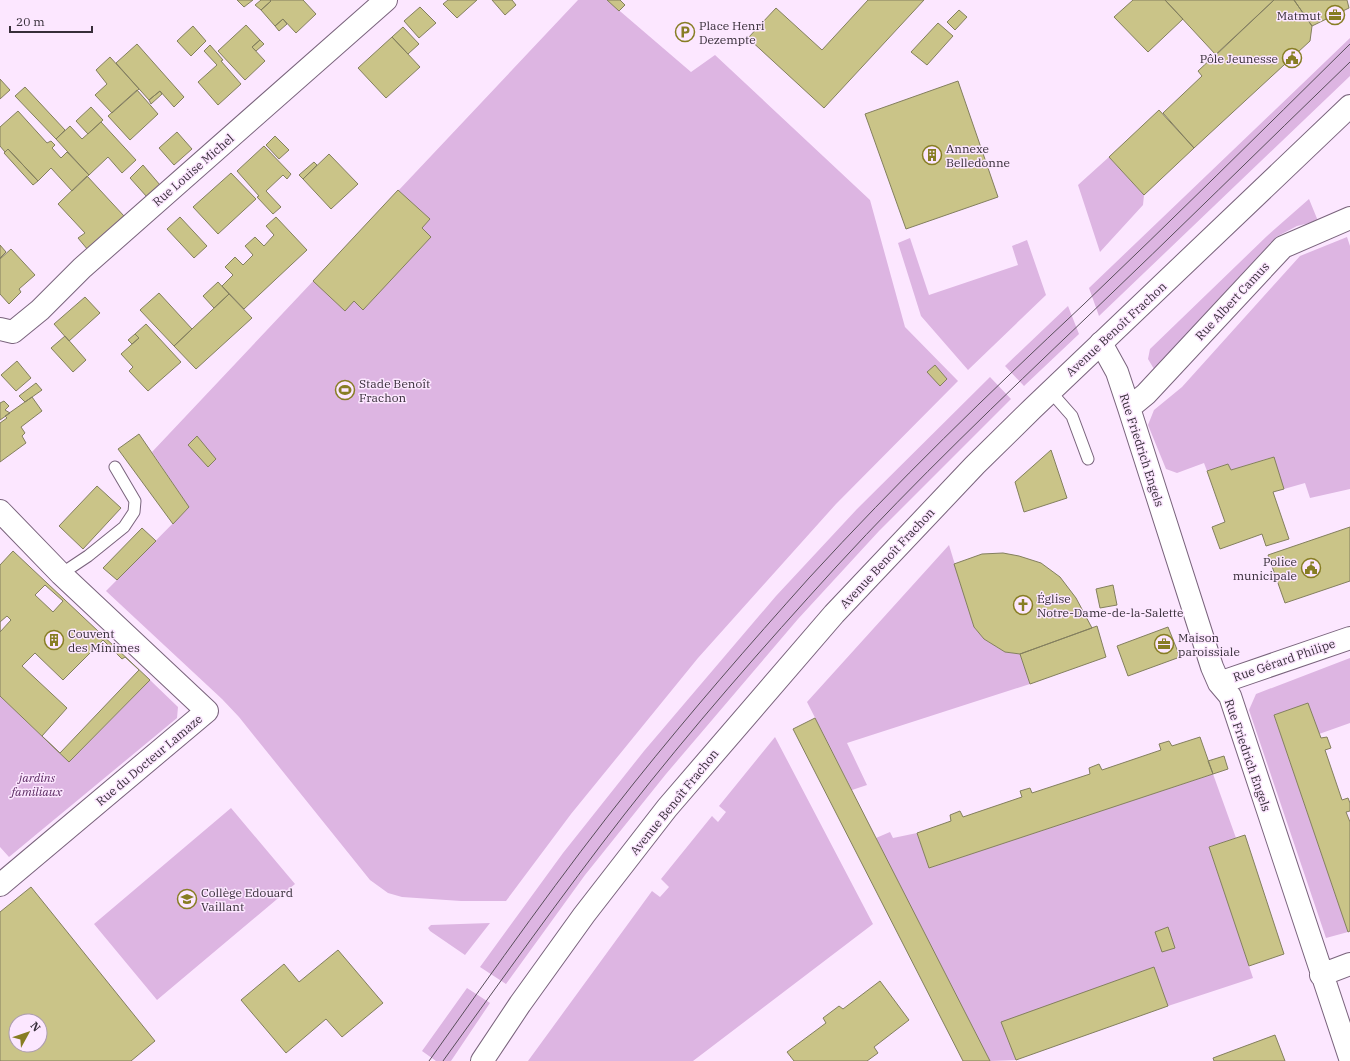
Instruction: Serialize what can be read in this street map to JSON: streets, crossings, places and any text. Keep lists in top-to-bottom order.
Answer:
{
  "streets": {
    "street": [
      "Rue Louise Michel",
      "Rue Albert Camus",
      "Avenue Benoît Frachon",
      "Rue Friedrich Engels",
      "Rue Gérard Philipe",
      "Rue du Docteur Lamaze"
    ]
  },
  "crossings": [
    ["Rue Albert Camus", "Rue Friedrich Engels"],
    ["Avenue Benoît Frachon", "Rue Friedrich Engels"],
    ["Rue Friedrich Engels", "Rue Gérard Philipe"]
  ],
  "parks": ["jardins familiaux"],
  "places": {
    "office": ["Matmut", "Maison paroissiale"],
    "parking": ["Place Henri Dezempte"],
    "public building": ["Pôle Jeunesse", "Police municipale"],
    "building": ["Annexe Belledonne", "Couvent des Minimes"],
    "sports": ["Stade Benoît Frachon"],
    "church": ["Église Notre-Dame-de-la-Salette"],
    "school or university": ["Collège Edouard Vaillant"]
  },
  "scale_bar": "20 m",
  "north": "top right"
}
